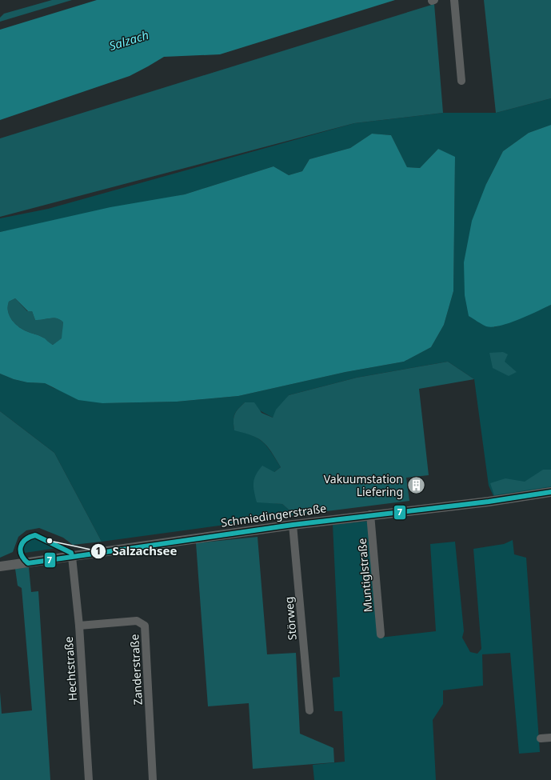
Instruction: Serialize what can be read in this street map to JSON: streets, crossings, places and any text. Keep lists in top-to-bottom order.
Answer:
{
  "streets": {
    "street": [
      "Schmiedingerstraße",
      "Muntiglstraße",
      "Störweg",
      "Hechtstraße",
      "Zanderstraße"
    ]
  },
  "crossings": [
    ["Schmiedingerstraße", "Muntiglstraße"],
    ["Schmiedingerstraße", "Störweg"],
    ["Schmiedingerstraße", "Hechtstraße"],
    ["Hechtstraße", "Zanderstraße"]
  ],
  "water": ["Salzach"],
  "places": {
    "building": ["Vakuumstation Liefering"],
    "other": ["Salzachsee"]
  },
  "lines": ["transit line 7"]
}
